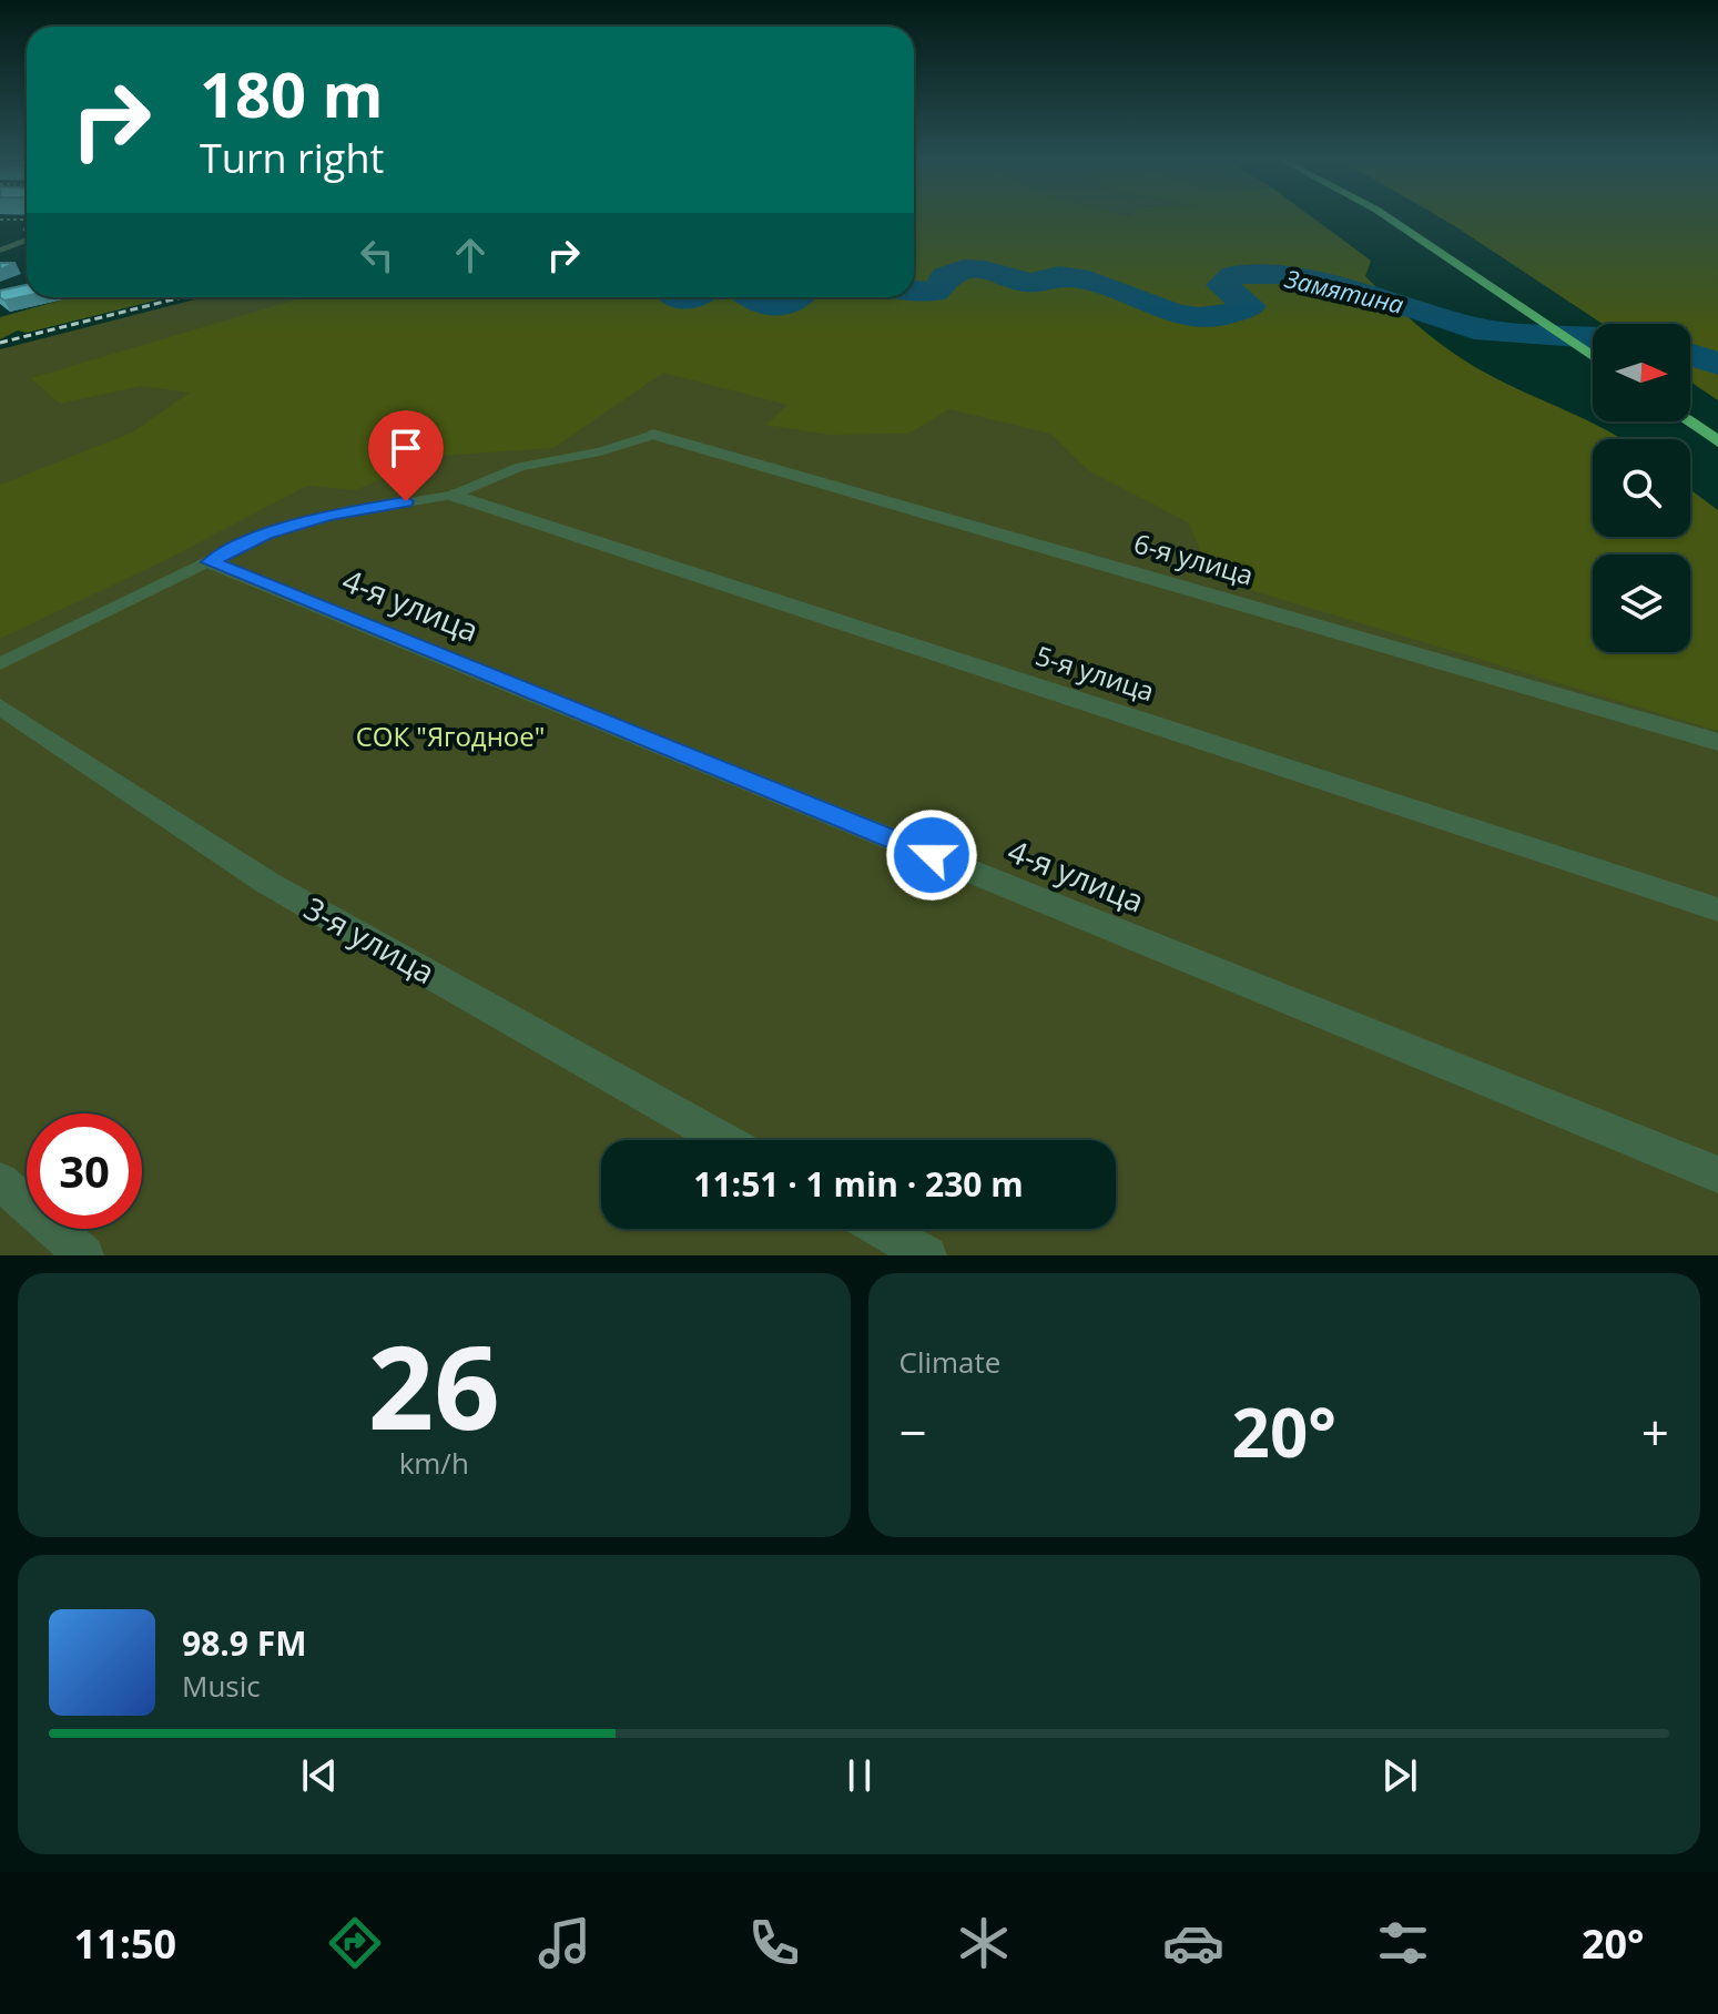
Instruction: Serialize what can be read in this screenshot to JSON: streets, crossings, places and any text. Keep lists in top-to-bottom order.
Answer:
{
  "streets": {
    "street": [
      "6-я улица",
      "4-я улица",
      "5-я улица",
      "3-я улица"
    ]
  },
  "water": ["Замятина"],
  "parks": ["СОК \"Ягодное\""],
  "north": "right",
  "page": {
    "turn": ["180 m", "Turn right"],
    "limit": "30",
    "trip": "11:51 · 1 min · 230 m",
    "tile": [
      ["26", "km/h"],
      "Climate"
    ],
    "heat": ["−", "20°", "+"],
    "song": ["98.9 FM", "Music"],
    "tabs": ["11:50", "20°"]
  }
}
